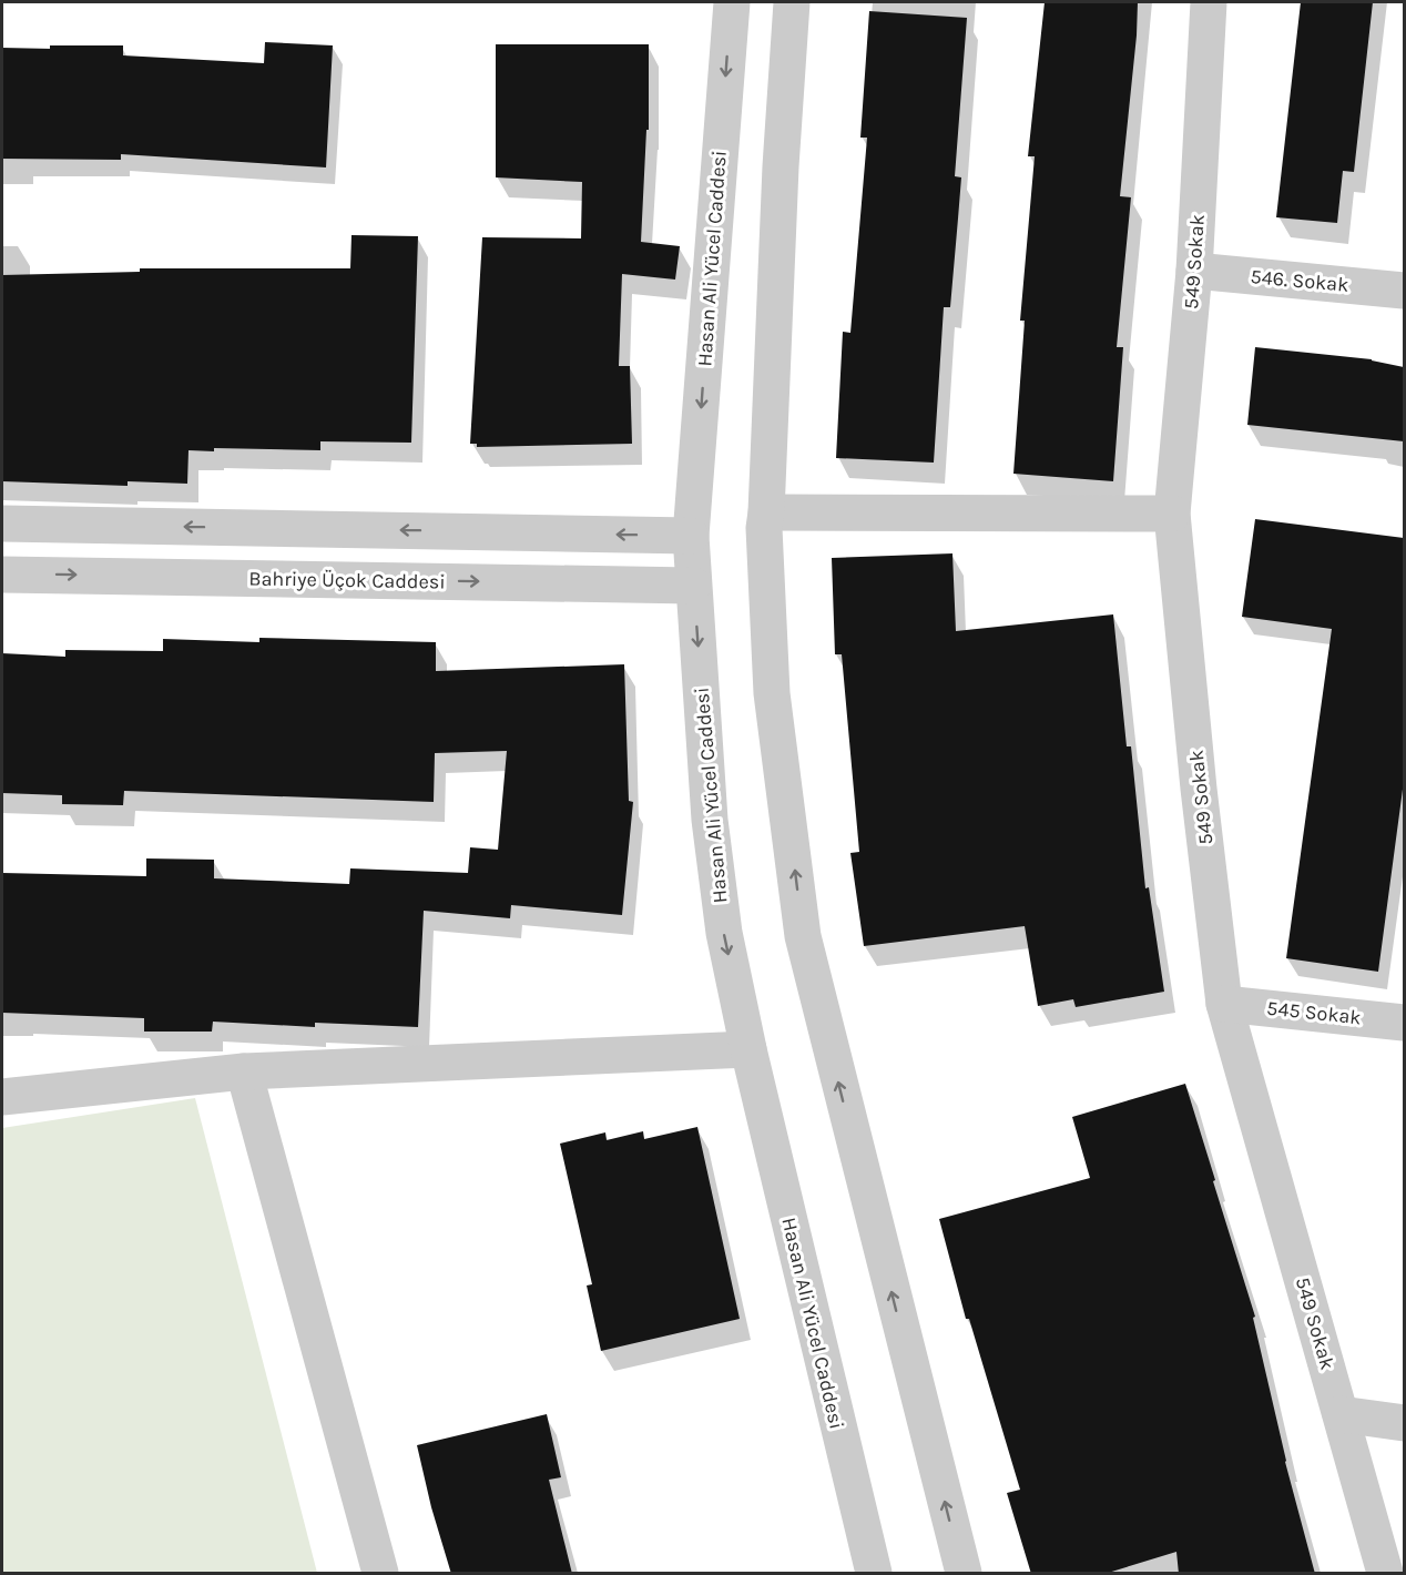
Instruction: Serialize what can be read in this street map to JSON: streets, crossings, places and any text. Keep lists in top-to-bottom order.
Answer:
{
  "streets": {
    "street": [
      "Hasan Ali Yücel Caddesi",
      "549 Sokak",
      "546. Sokak",
      "Bahriye Üçok Caddesi",
      "545 Sokak"
    ]
  },
  "crossings": [
    ["Hasan Ali Yücel Caddesi", "Bahriye Üçok Caddesi"],
    ["549 Sokak", "546. Sokak"],
    ["549 Sokak", "545 Sokak"]
  ]
}
